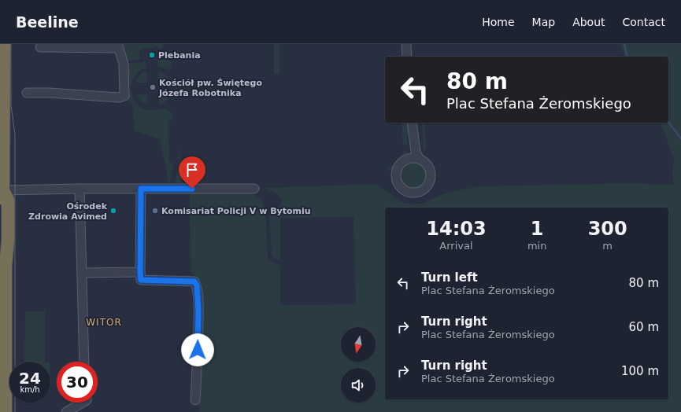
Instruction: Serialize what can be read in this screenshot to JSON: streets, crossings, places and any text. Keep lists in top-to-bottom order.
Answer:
{
  "districts": ["WITOR"],
  "places": [
    "Plebania",
    "Kościół pw. Świętego Józefa Robotnika",
    "Ośrodek Zdrowia Avimed",
    "Komisariat Policji V w Bytomiu"
  ],
  "north": "bottom",
  "page": {
    "header": "Beeline",
    "nav": [
      "Home",
      "Map",
      "About",
      "Contact"
    ],
    "turn": ["80 m", "Plac Stefana Żeromskiego"],
    "eta": [
      "14:03",
      "Arrival",
      "1",
      "min",
      "300",
      "m"
    ],
    "list": [
      {
        "name": "Turn left",
        "note": "Plac Stefana Żeromskiego",
        "value": "80 m"
      },
      {
        "name": "Turn right",
        "note": "Plac Stefana Żeromskiego",
        "value": "60 m"
      },
      {
        "name": "Turn right",
        "note": "Plac Stefana Żeromskiego",
        "value": "100 m"
      }
    ],
    "speed": "24 km/h",
    "limit": "30"
  }
}
